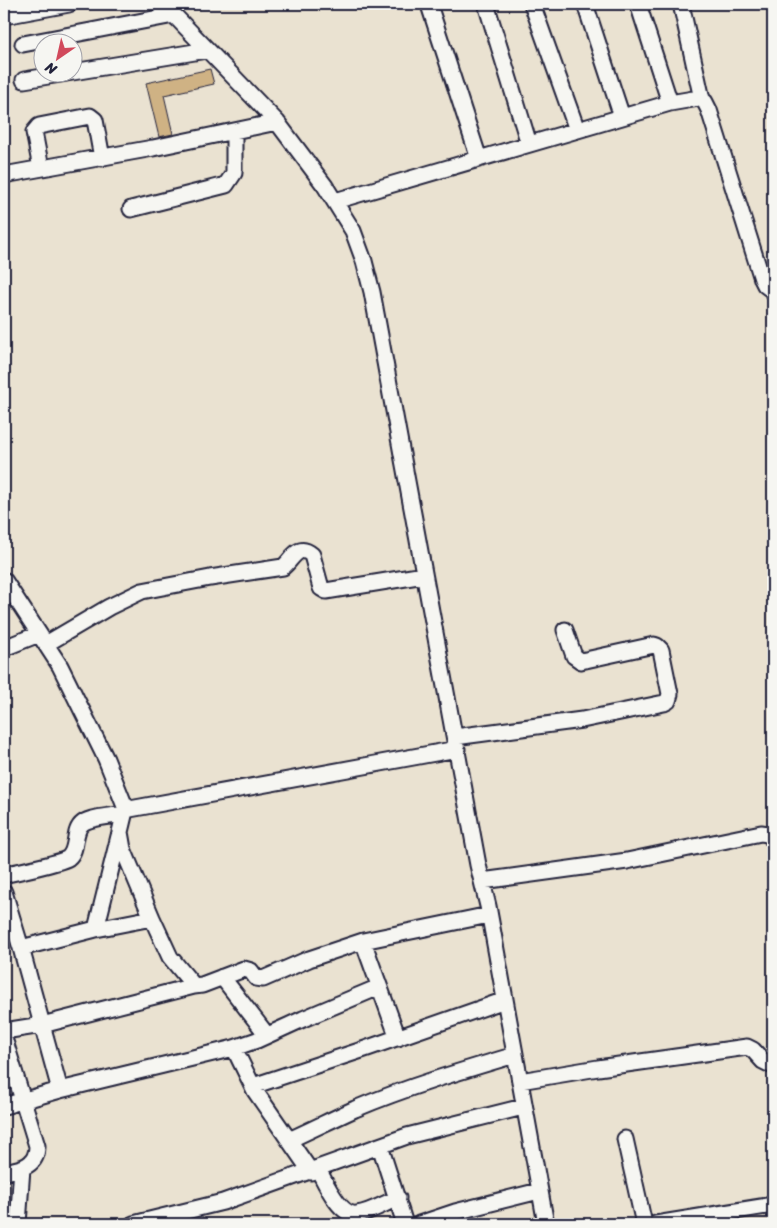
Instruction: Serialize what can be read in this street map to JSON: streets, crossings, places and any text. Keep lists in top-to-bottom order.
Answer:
{
  "north": "bottom left"
}
